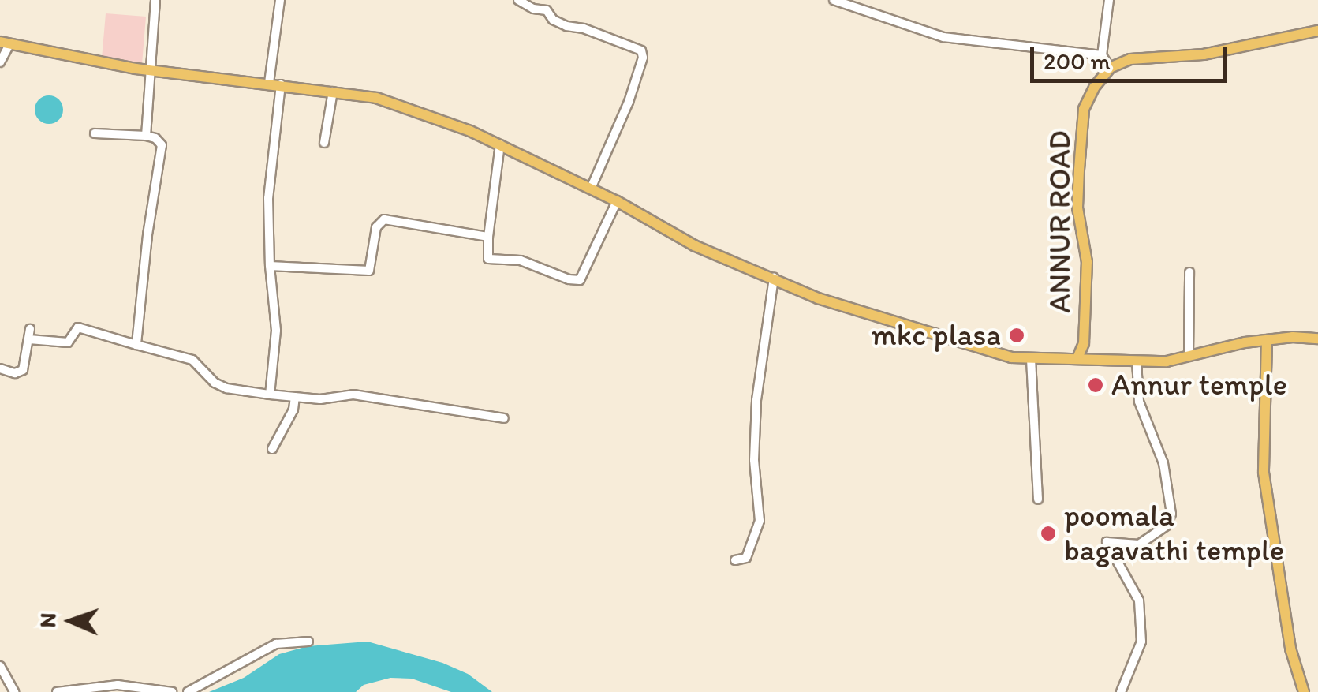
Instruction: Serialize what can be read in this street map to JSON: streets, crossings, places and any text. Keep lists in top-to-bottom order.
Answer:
{
  "streets": {
    "main road": ["ANNUR ROAD"]
  },
  "places": ["mkc plasa", "Annur temple", "poomala bagavathi temple"],
  "scale_bar": "200 m",
  "north": "left"
}
